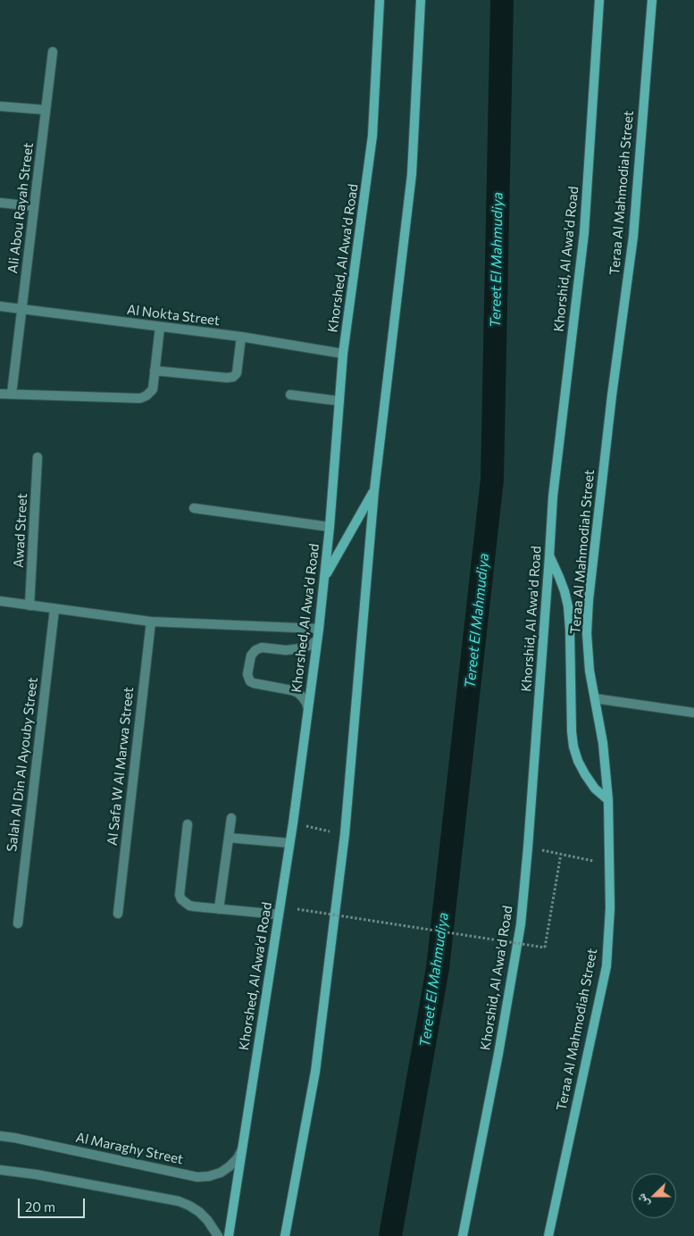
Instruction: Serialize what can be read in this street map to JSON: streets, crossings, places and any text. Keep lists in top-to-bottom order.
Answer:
{
  "streets": {
    "main road": ["Teraa Al Mahmodiah Street", "Khorshed, Al Awa'd Road", "Khorshid, Al Awa'd Road"],
    "street": [
      "Ali Abou Rayah Street",
      "Al Nokta Street",
      "Awad Street",
      "Salah Al Din Al Ayouby Street",
      "Al Safa W Al Marwa Street",
      "Al Maraghy Street"
    ]
  },
  "crossings": [
    ["Ali Abou Rayah Street", "Al Nokta Street"],
    ["Khorshed, Al Awa'd Road", "Al Nokta Street"],
    ["Khorshed, Al Awa'd Road", "Al Maraghy Street"]
  ],
  "water": ["Tereet El Mahmudiya"],
  "scale_bar": "20 m",
  "north": "left"
}
